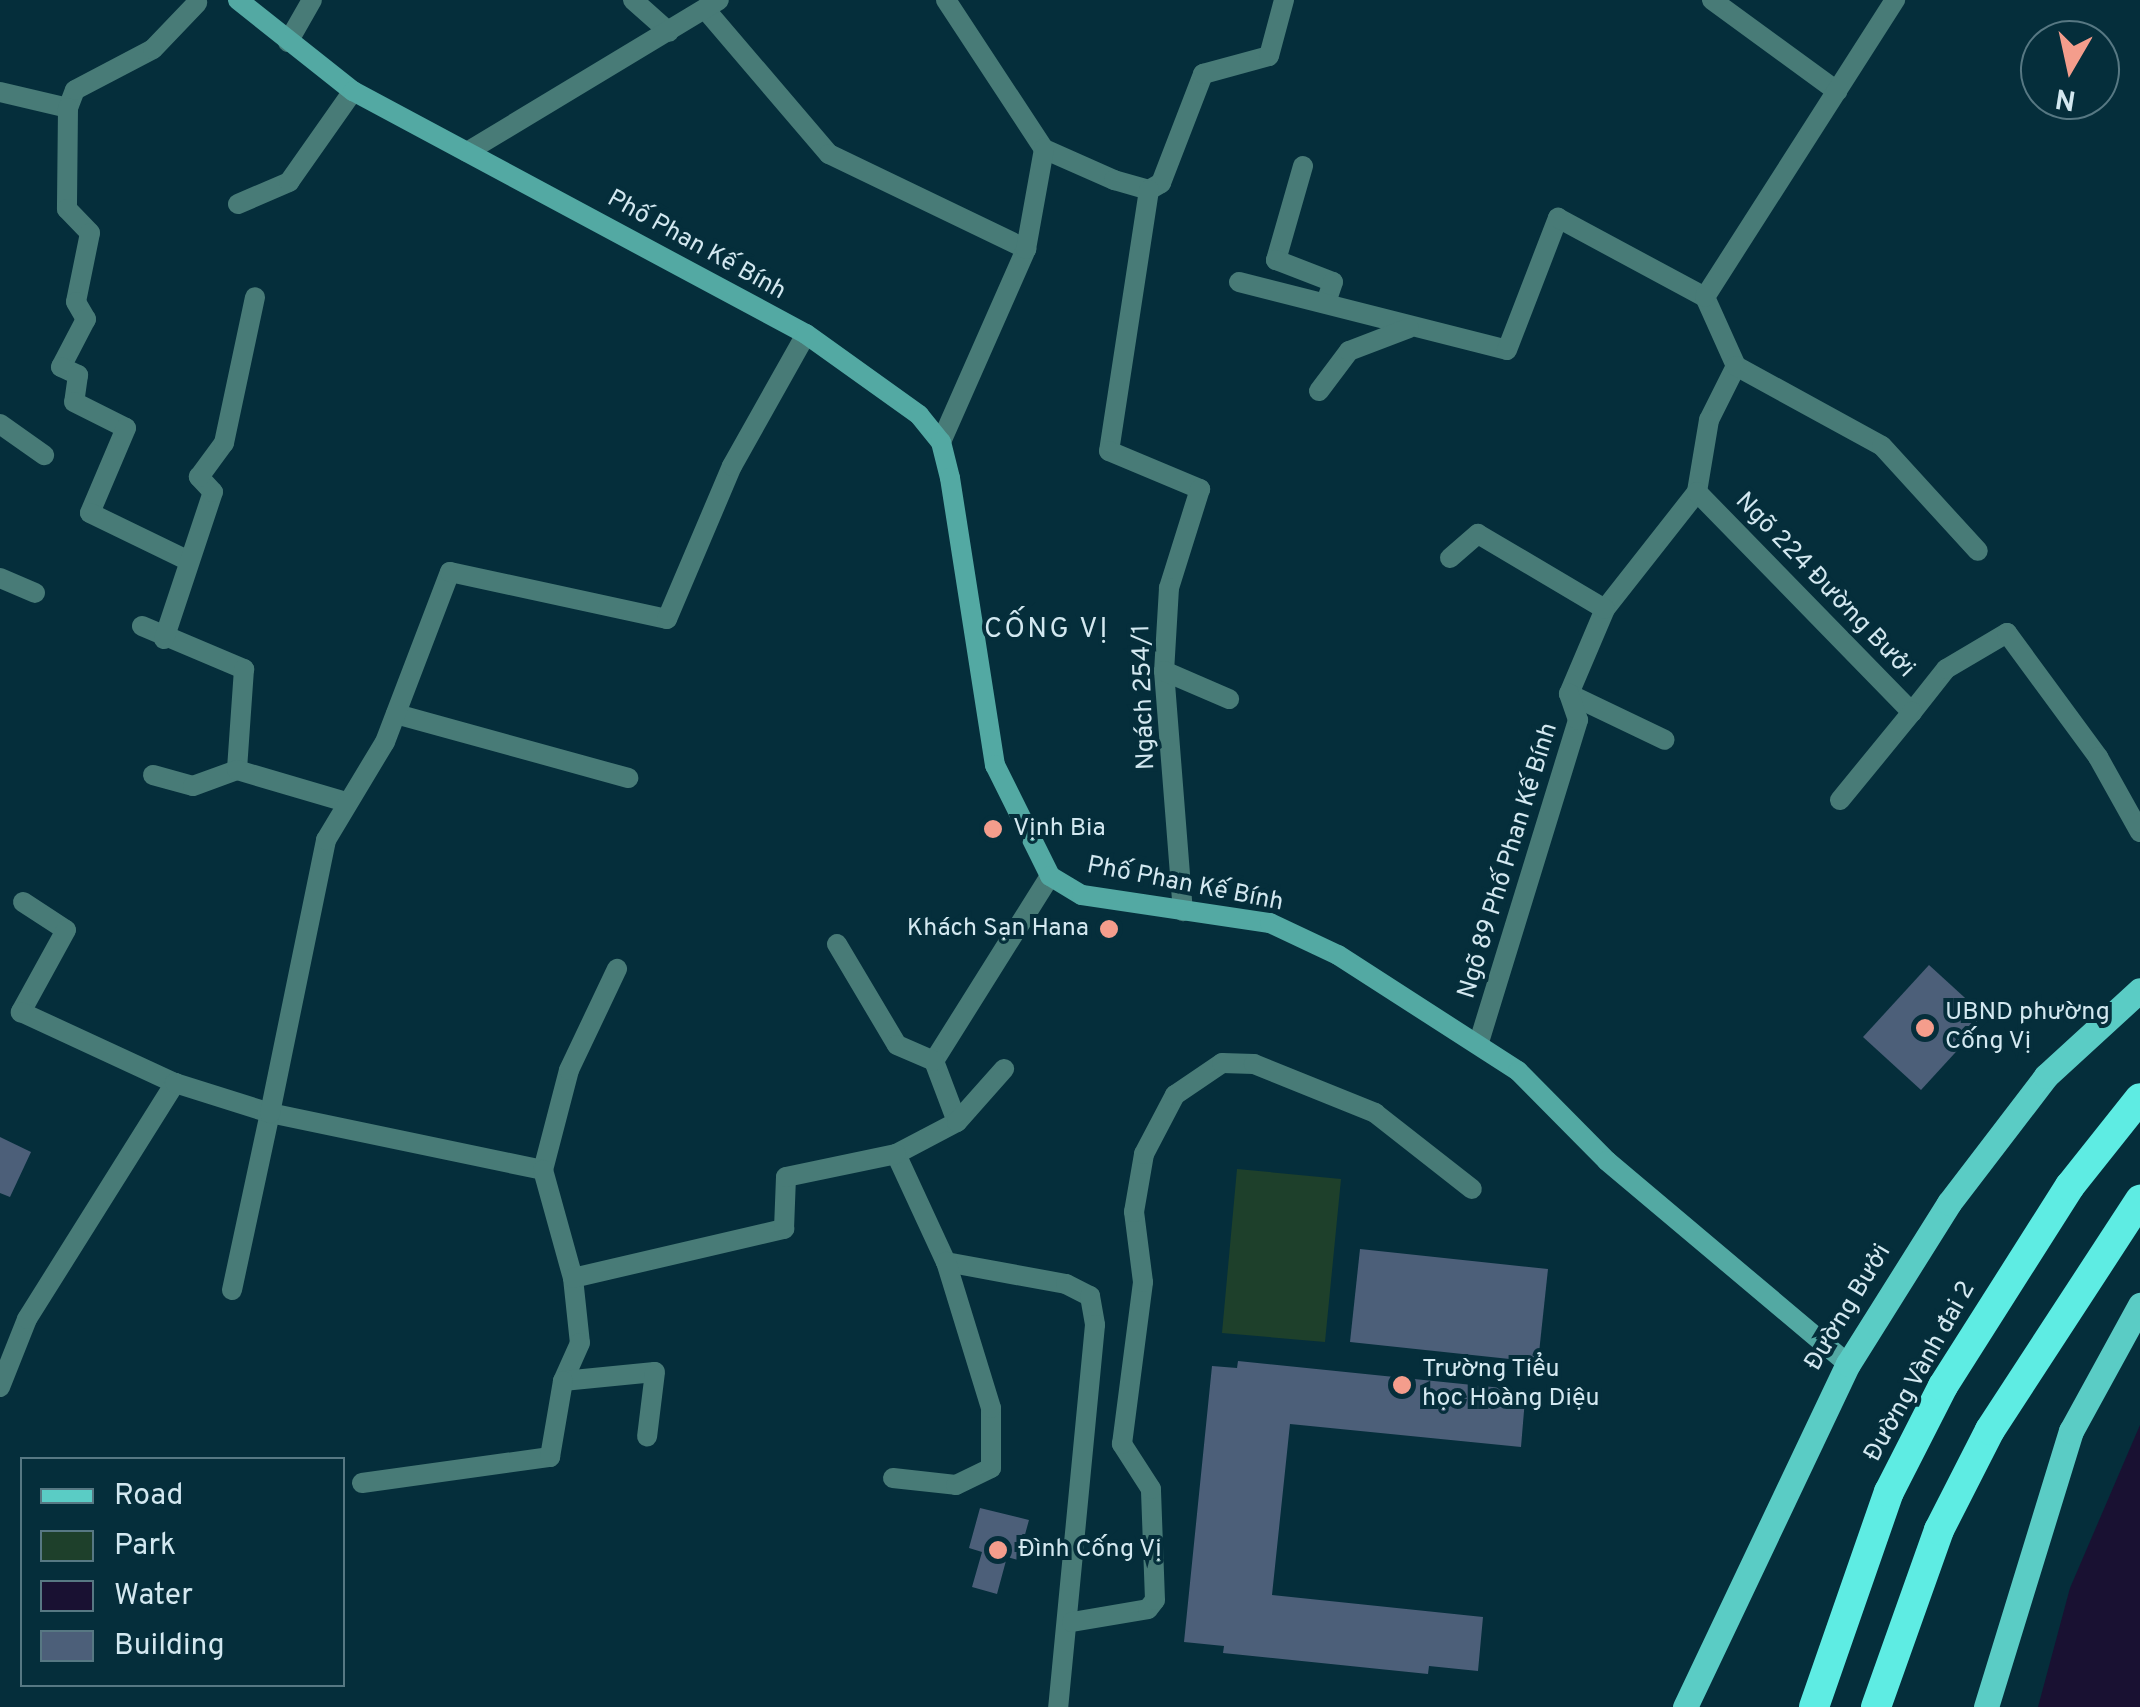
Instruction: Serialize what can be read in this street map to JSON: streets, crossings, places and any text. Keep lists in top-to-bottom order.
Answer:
{
  "streets": {
    "highway": ["Đường Vành đai 2"],
    "main road": ["Đường Bưởi"],
    "street": ["Phố Phan Kế Bính"],
    "lane": ["Ngõ 224 Đường Bưởi", "Ngách 254/1", "Ngõ 89 Phố Phan Kế Bính"]
  },
  "crossings": [
    ["Phố Phan Kế Bính", "Ngách 254/1"],
    ["Phố Phan Kế Bính", "Ngõ 89 Phố Phan Kế Bính"],
    ["Phố Phan Kế Bính", "Đường Bưởi"]
  ],
  "districts": ["CỐNG VỊ"],
  "places": [
    "Vịnh Bia",
    "Khách Sạn Hana",
    "UBND phường Cống Vị",
    "Trường Tiểu học Hoàng Diệu",
    "Đình Cống Vị"
  ],
  "legend": [
    "Road",
    "Park",
    "Water",
    "Building"
  ],
  "north": "bottom"
}
